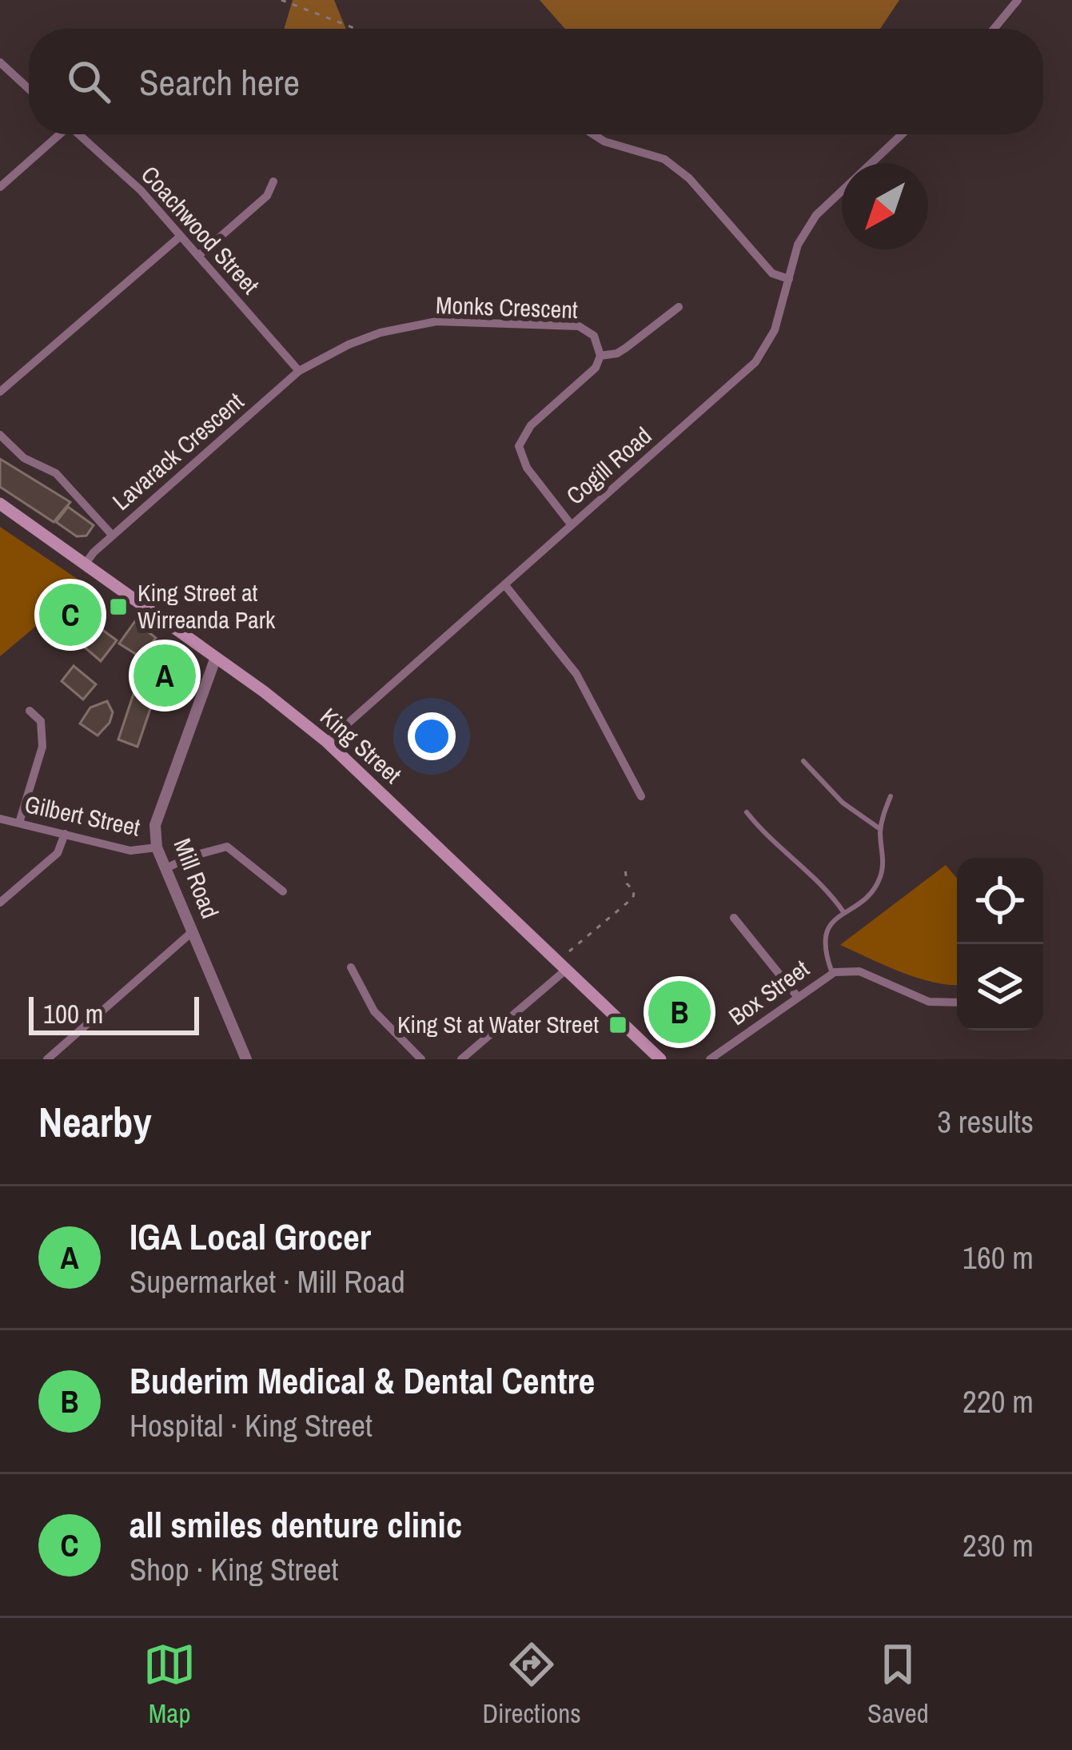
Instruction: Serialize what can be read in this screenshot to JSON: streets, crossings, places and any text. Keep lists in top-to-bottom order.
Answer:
{
  "streets": {
    "main road": ["King Street"],
    "street": [
      "Coachwood Street",
      "Monks Crescent",
      "Lavarack Crescent",
      "Cogill Road",
      "Gilbert Street",
      "Mill Road",
      "Box Street"
    ]
  },
  "crossings": [
    ["Coachwood Street", "Monks Crescent"],
    ["Coachwood Street", "Lavarack Crescent"],
    ["Monks Crescent", "Lavarack Crescent"],
    ["Lavarack Crescent", "King Street"],
    ["Cogill Road", "King Street"],
    ["King Street", "Mill Road"],
    ["Gilbert Street", "Mill Road"]
  ],
  "places": {
    "transit": ["King Street at Wirreanda Park", "King St at Water Street"]
  },
  "scale_bar": "100 m",
  "north": "bottom left",
  "page": {
    "search": "Search here",
    "pins": ["C", "A", "B"],
    "scale": "100 m",
    "heading": ["Nearby", "3 results"],
    "list": [
      {
        "mark": "A",
        "name": "IGA Local Grocer",
        "note": "Supermarket · Mill Road",
        "value": "160 m"
      },
      {
        "mark": "B",
        "name": "Buderim Medical & Dental Centre",
        "note": "Hospital · King Street",
        "value": "220 m"
      },
      {
        "mark": "C",
        "name": "all smiles denture clinic",
        "note": "Shop · King Street",
        "value": "230 m"
      }
    ],
    "nav": ["Map", "Directions", "Saved"]
  }
}
